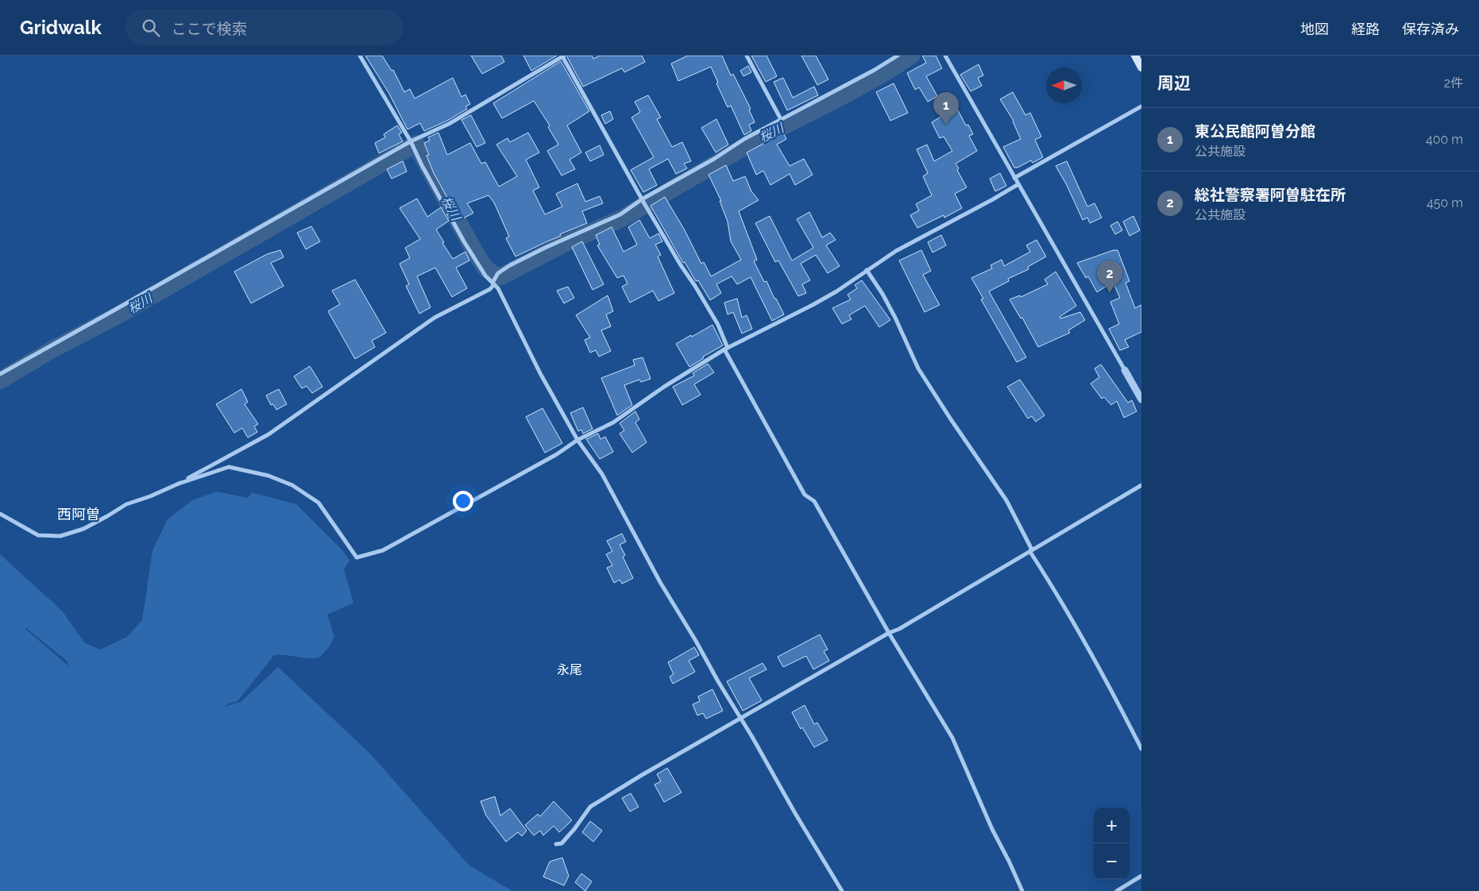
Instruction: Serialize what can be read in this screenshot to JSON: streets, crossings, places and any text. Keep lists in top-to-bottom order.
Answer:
{
  "districts": ["西阿曽", "永尾"],
  "water": ["桜川"],
  "north": "left",
  "page": {
    "header": "Gridwalk",
    "search": "ここで検索",
    "nav": ["地図", "経路", "保存済み"],
    "heading": ["周辺", "2件"],
    "pins": ["1", "2"],
    "list": [
      {
        "mark": "1",
        "name": "東公民館阿曽分館",
        "note": "公共施設",
        "value": "400 m"
      },
      {
        "mark": "2",
        "name": "総社警察署阿曽駐在所",
        "note": "公共施設",
        "value": "450 m"
      }
    ],
    "map_buttons": ["+", "−"]
  }
}
